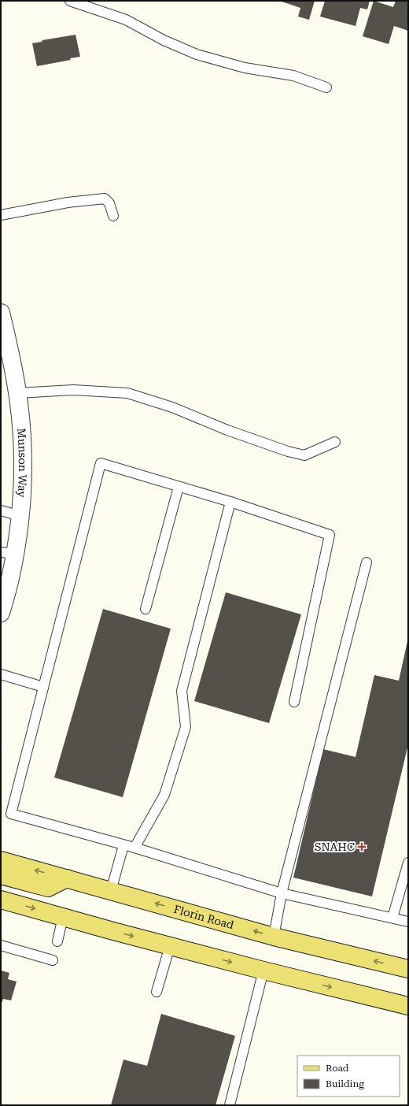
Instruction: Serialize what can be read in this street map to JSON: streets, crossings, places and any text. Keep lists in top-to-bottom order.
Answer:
{
  "streets": {
    "main road": ["Florin Road"],
    "street": ["Munson Way"]
  },
  "places": {
    "health": ["SNAHC"]
  },
  "legend": ["Road", "Building"]
}
